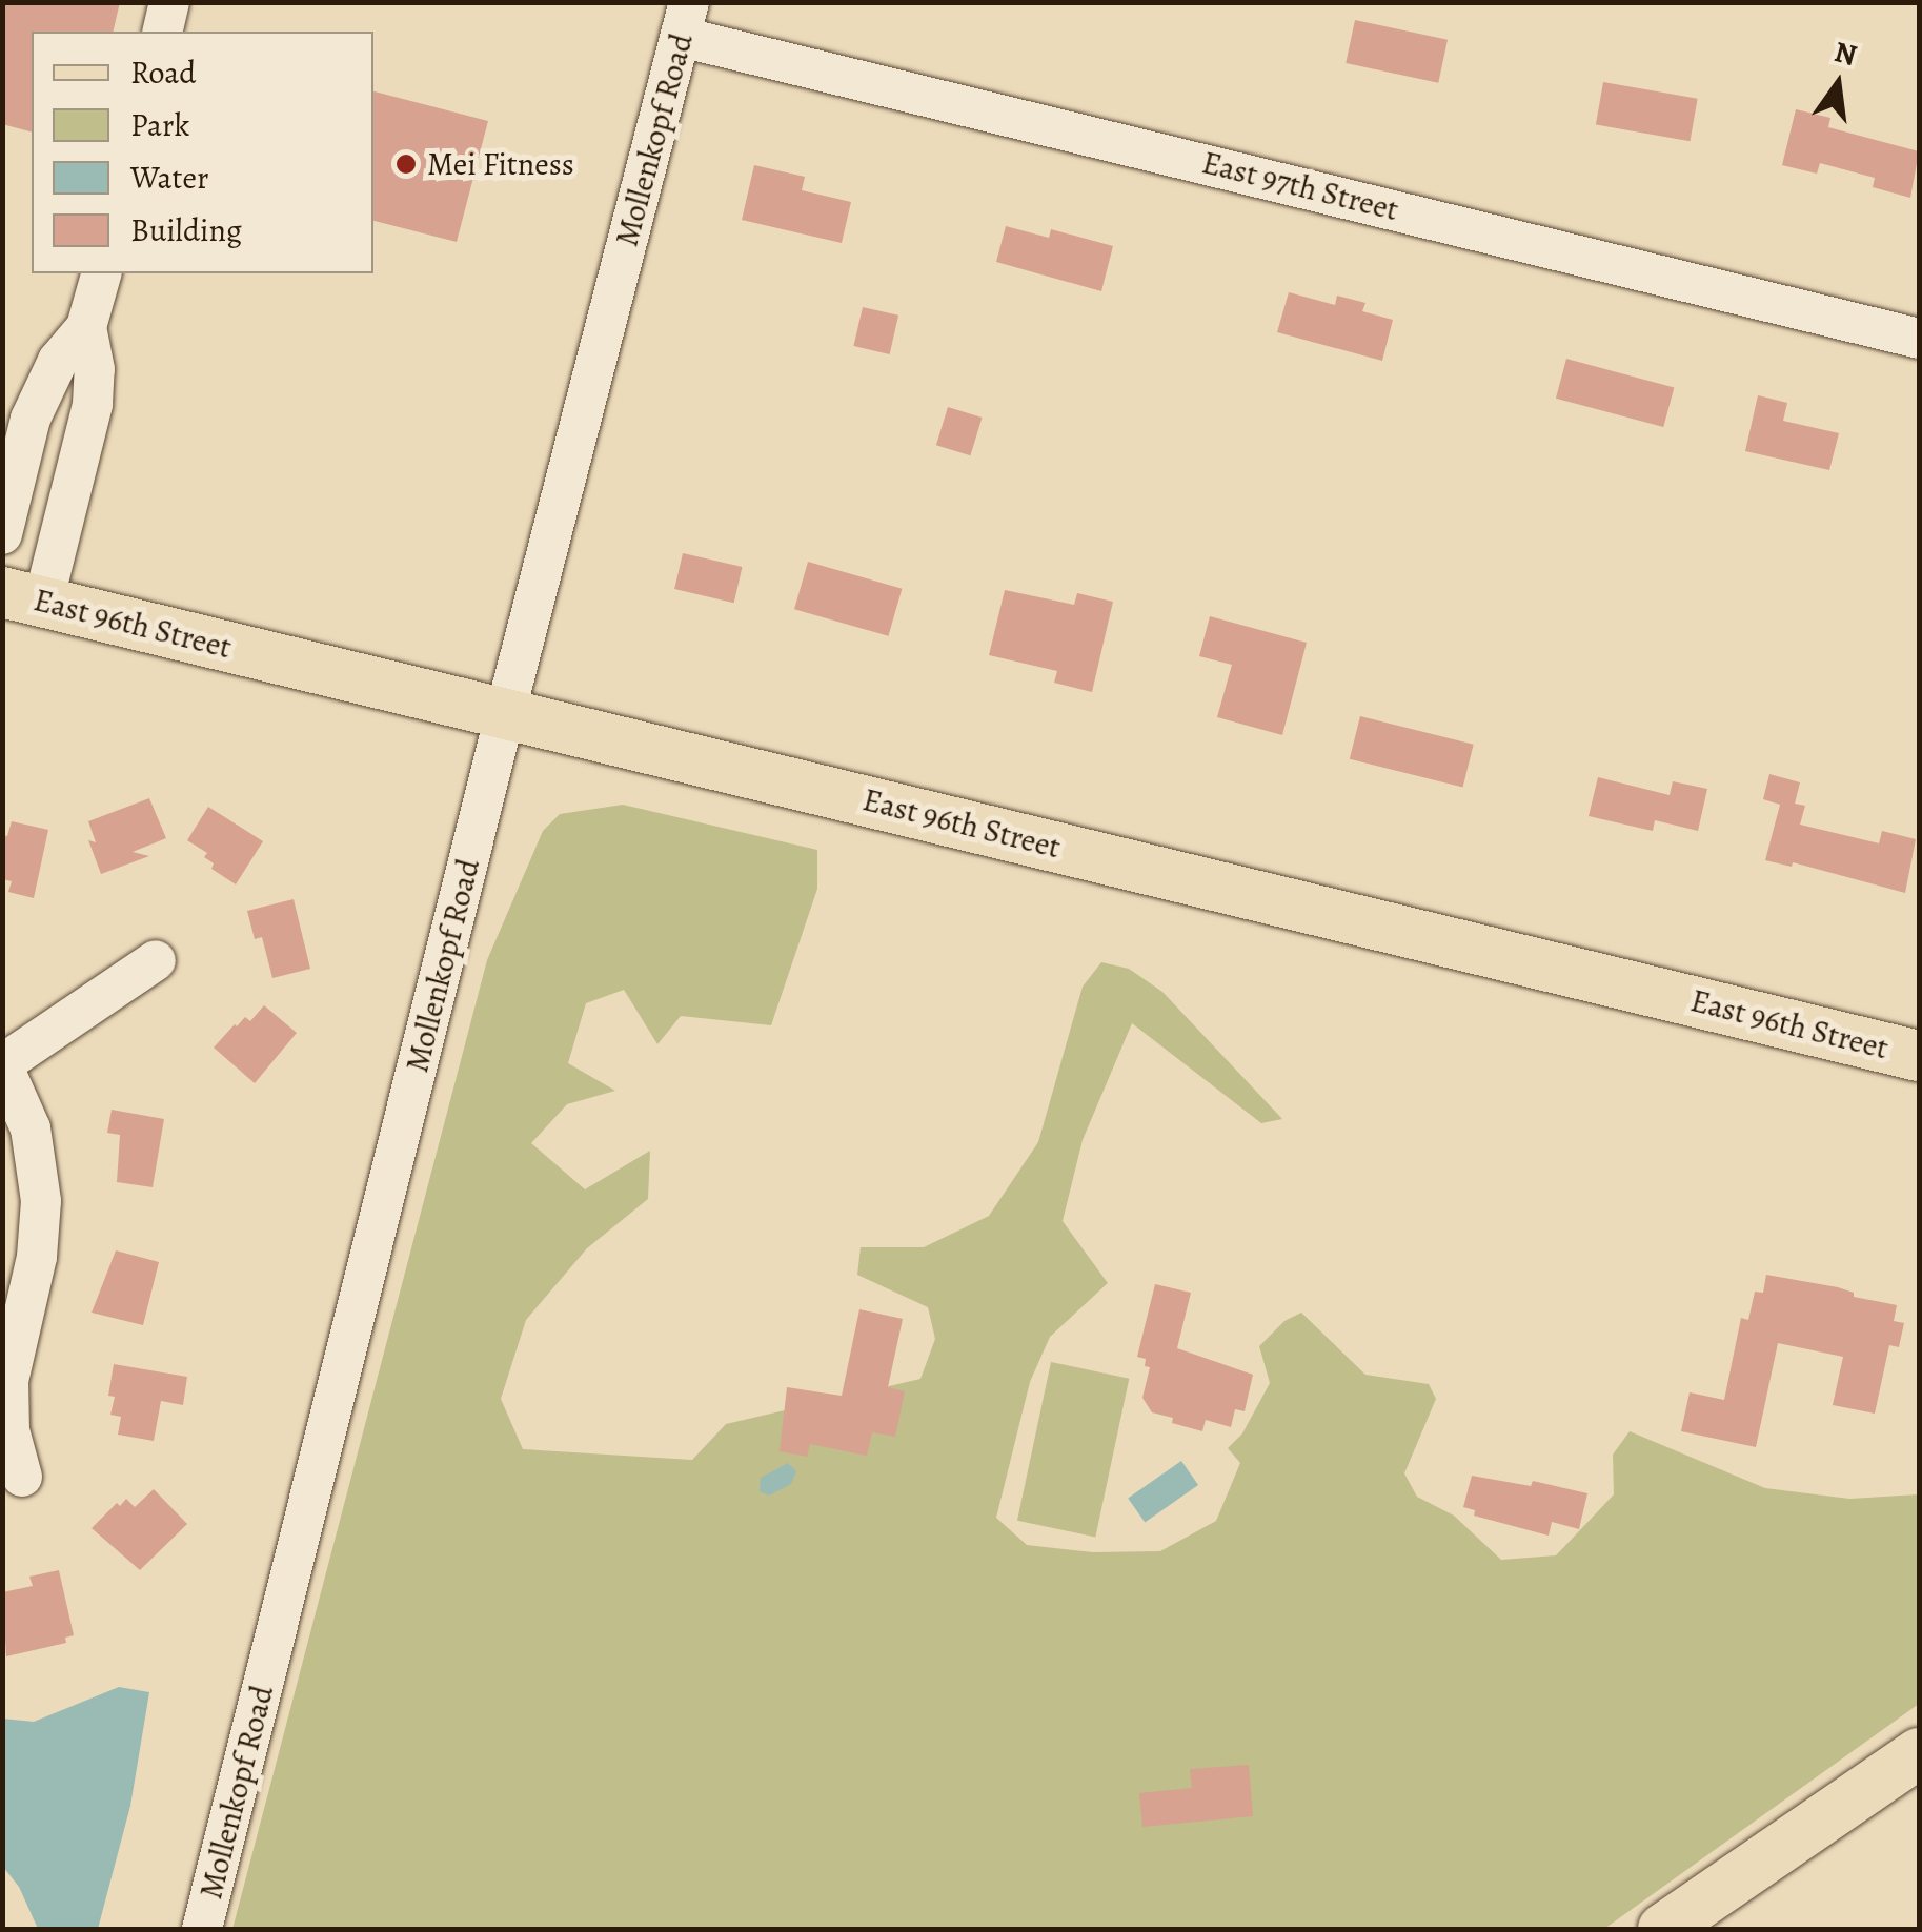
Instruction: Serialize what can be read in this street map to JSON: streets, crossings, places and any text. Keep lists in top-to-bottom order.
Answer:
{
  "streets": {
    "main road": ["East 96th Street"],
    "street": ["Mollenkopf Road", "East 97th Street"]
  },
  "crossings": [
    ["Mollenkopf Road", "East 97th Street"],
    ["Mollenkopf Road", "East 96th Street"]
  ],
  "places": ["Mei Fitness"],
  "legend": [
    "Road",
    "Park",
    "Water",
    "Building"
  ],
  "north": "top"
}
